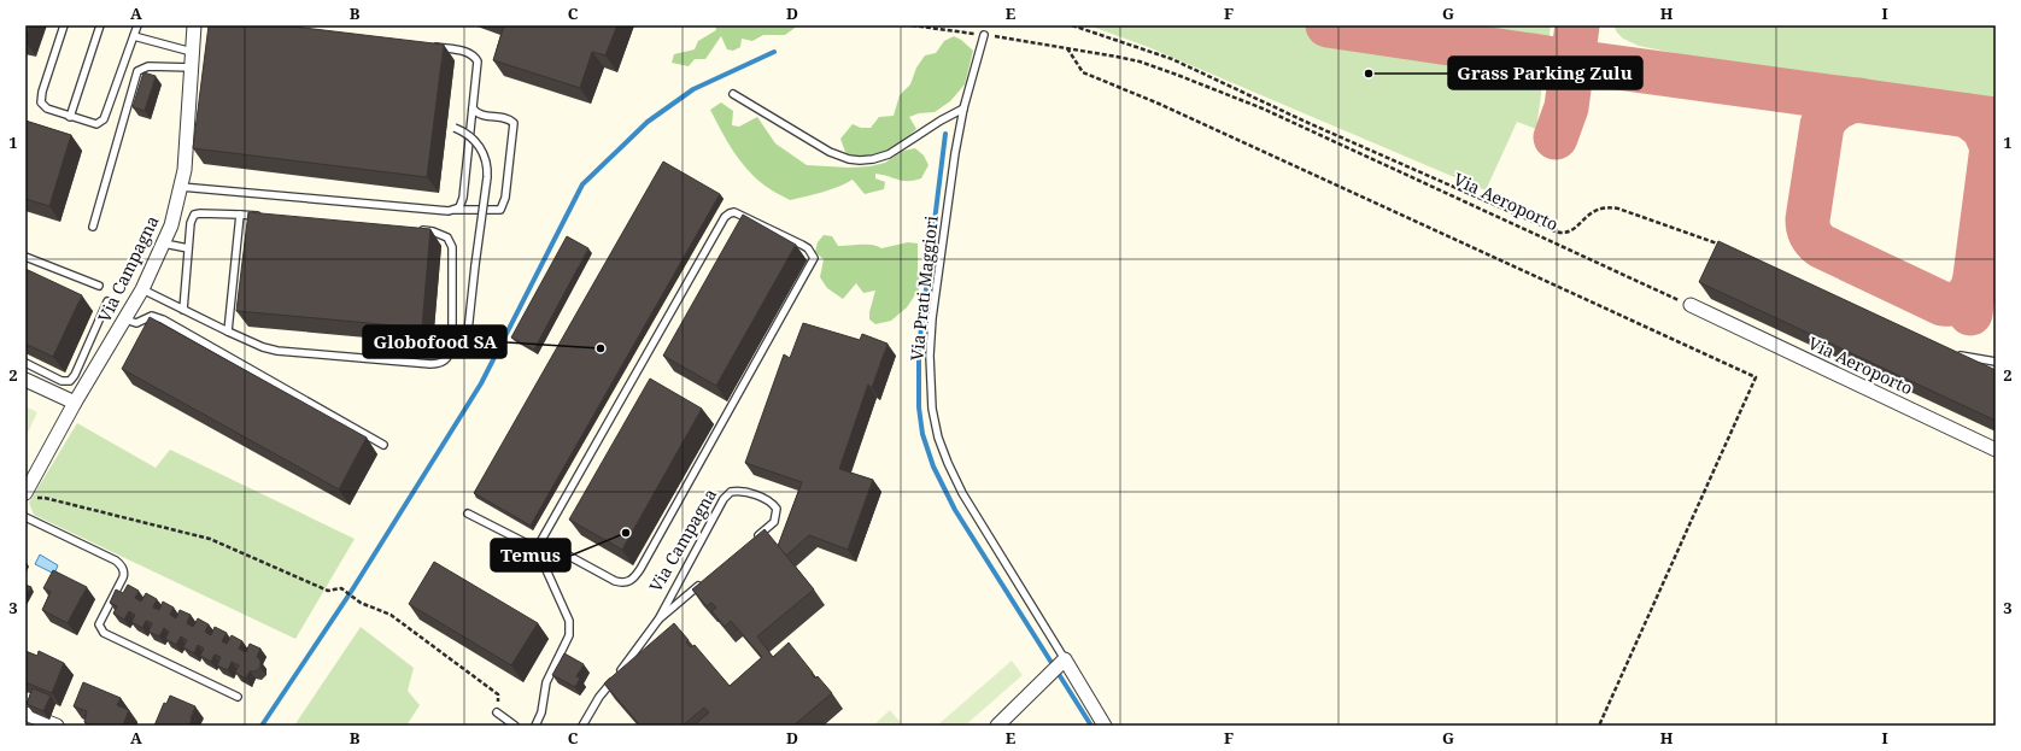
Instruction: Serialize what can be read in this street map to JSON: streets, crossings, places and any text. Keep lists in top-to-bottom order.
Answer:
{
  "streets": {
    "street": ["Via Aeroporto", "Via Campagna"],
    "lane": ["Via Prati Maggiori"]
  },
  "crossings": [
    ["Via Aeroporto", "Via Prati Maggiori"]
  ],
  "places": ["Grass Parking Zulu", "Globofood SA", "Temus"],
  "grid": {
    "columns": [
      "A",
      "B",
      "C",
      "D",
      "E",
      "F",
      "G",
      "H",
      "I"
    ],
    "rows": ["1", "2", "3"]
  }
}
